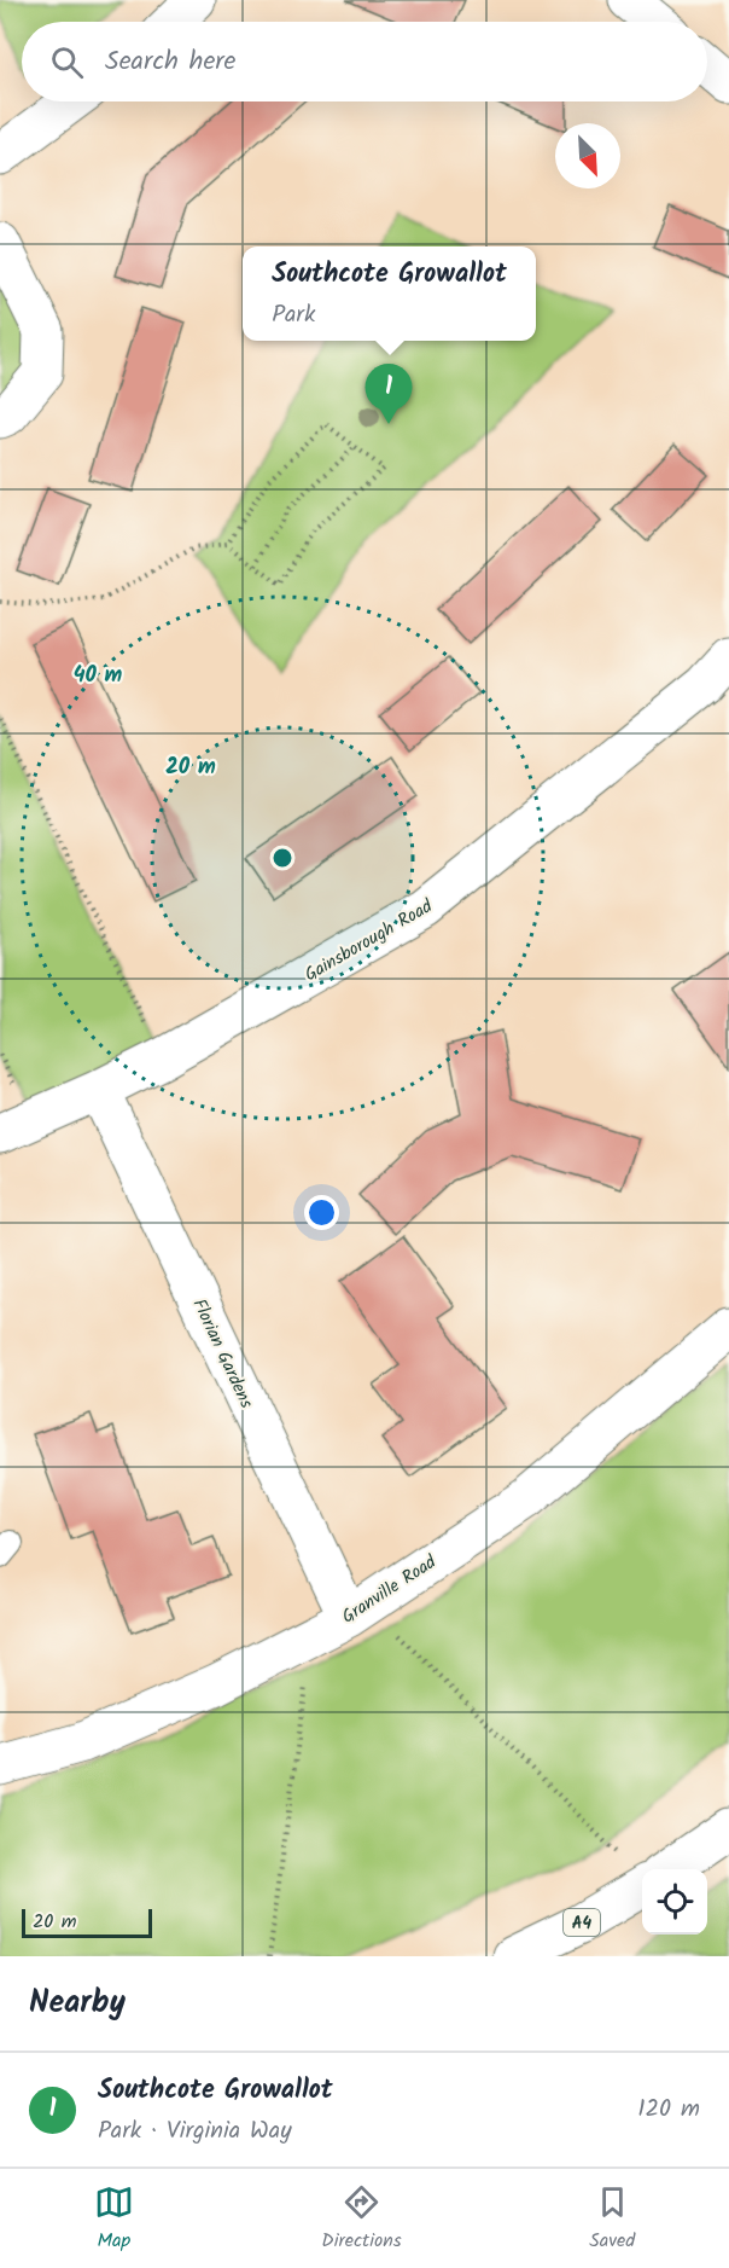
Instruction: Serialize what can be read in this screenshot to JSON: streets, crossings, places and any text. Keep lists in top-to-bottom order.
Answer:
{
  "streets": {
    "street": [
      "Gainsborough Road",
      "Florian Gardens",
      "Granville Road",
      "A4"
    ]
  },
  "crossings": [
    ["Gainsborough Road", "Florian Gardens"],
    ["Florian Gardens", "Granville Road"]
  ],
  "scale_bar": "20 m",
  "north": "bottom right",
  "page": {
    "search": "Search here",
    "popup": ["Southcote Growallot", "Park"],
    "pins": "1",
    "scale": "20 m",
    "heading": "Nearby",
    "list": [
      {
        "mark": "1",
        "name": "Southcote Growallot",
        "note": "Park · Virginia Way",
        "value": "120 m"
      }
    ],
    "nav": ["Map", "Directions", "Saved"]
  },
  "rings": ["40 m", "20 m"]
}
